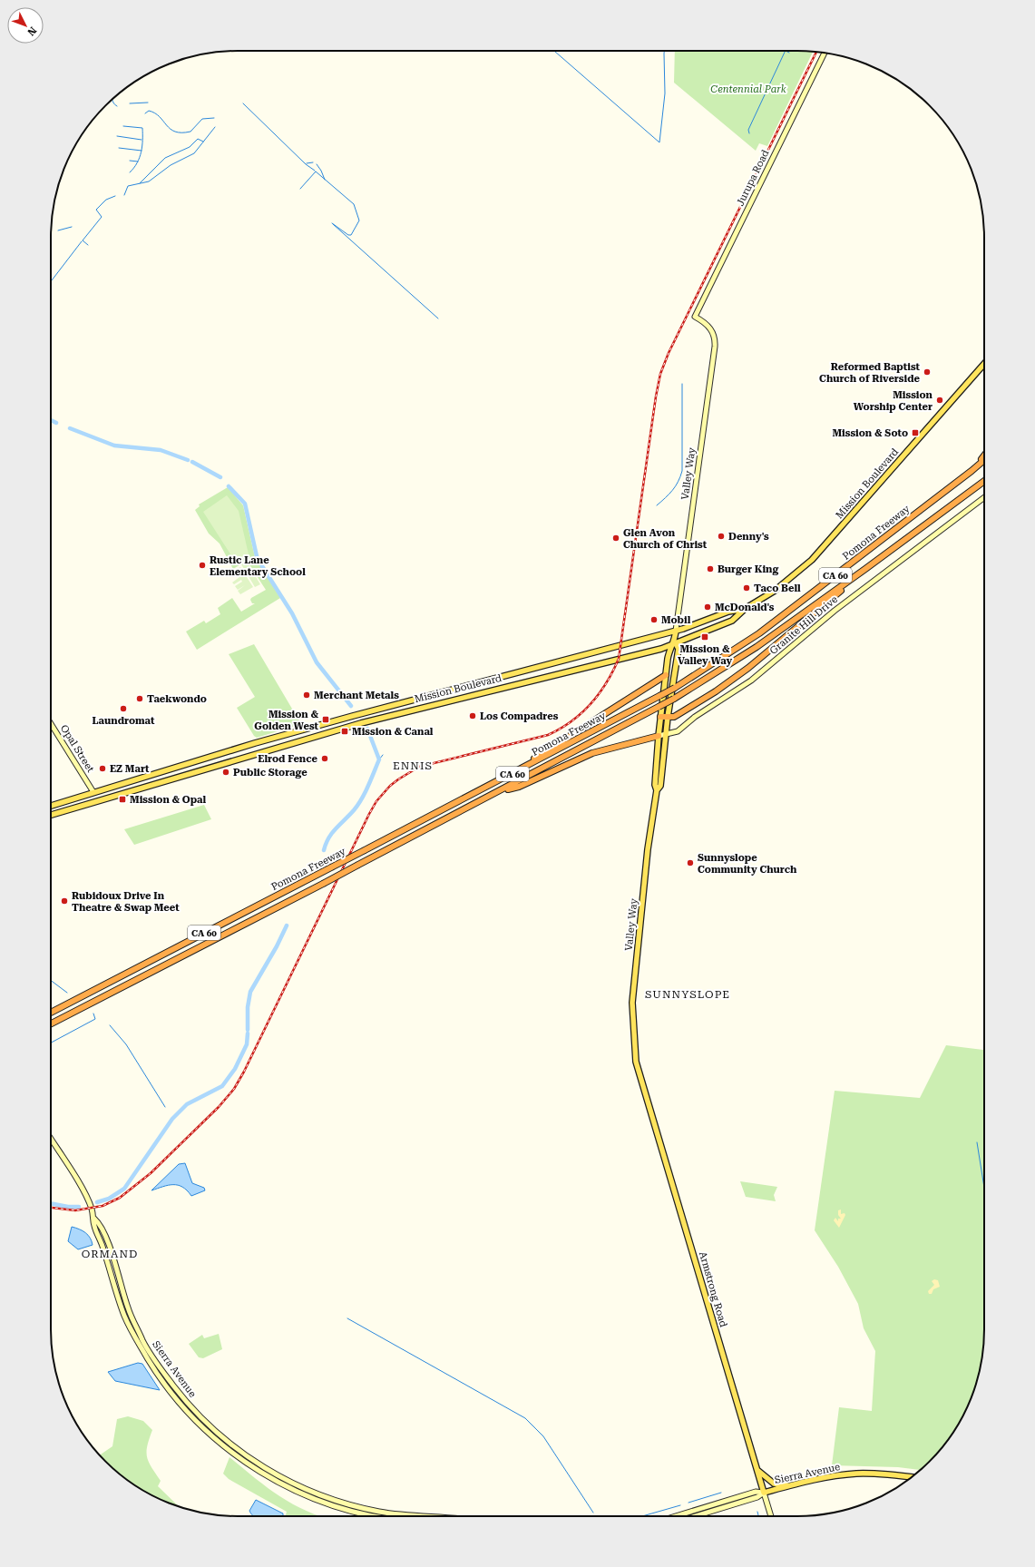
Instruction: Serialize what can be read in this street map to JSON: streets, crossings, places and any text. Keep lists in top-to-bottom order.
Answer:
{
  "streets": {
    "highway": ["Pomona Freeway", "CA 60"],
    "main road": [
      "Jurupa Road",
      "Valley Way",
      "Mission Boulevard",
      "Granite Hill Drive",
      "Opal Street",
      "Armstrong Road",
      "Sierra Avenue"
    ]
  },
  "crossings": [
    ["Jurupa Road", "Valley Way"],
    ["Valley Way", "Mission Boulevard"],
    ["Valley Way", "Granite Hill Drive"],
    ["Valley Way", "Armstrong Road"],
    ["Mission Boulevard", "Opal Street"],
    ["Armstrong Road", "Sierra Avenue"]
  ],
  "districts": ["ENNIS", "SUNNYSLOPE", "ORMAND"],
  "parks": ["Centennial Park"],
  "places": {
    "other": [
      "Reformed Baptist Church of Riverside",
      "Mission Worship Center",
      "Denny's",
      "Glen Avon Church of Christ",
      "Rustic Lane Elementary School",
      "Burger King",
      "Taco Bell",
      "McDonald's",
      "Mobil",
      "Merchant Metals",
      "Taekwondo",
      "Laundromat",
      "Los Compadres",
      "Elrod Fence",
      "EZ Mart",
      "Public Storage",
      "Sunnyslope Community Church",
      "Rubidoux Drive In Theatre & Swap Meet"
    ],
    "transit": [
      "Mission & Soto",
      "Mission & Valley Way",
      "Mission & Golden West",
      "Mission & Canal",
      "Mission & Opal"
    ]
  },
  "north": "bottom right"
}
